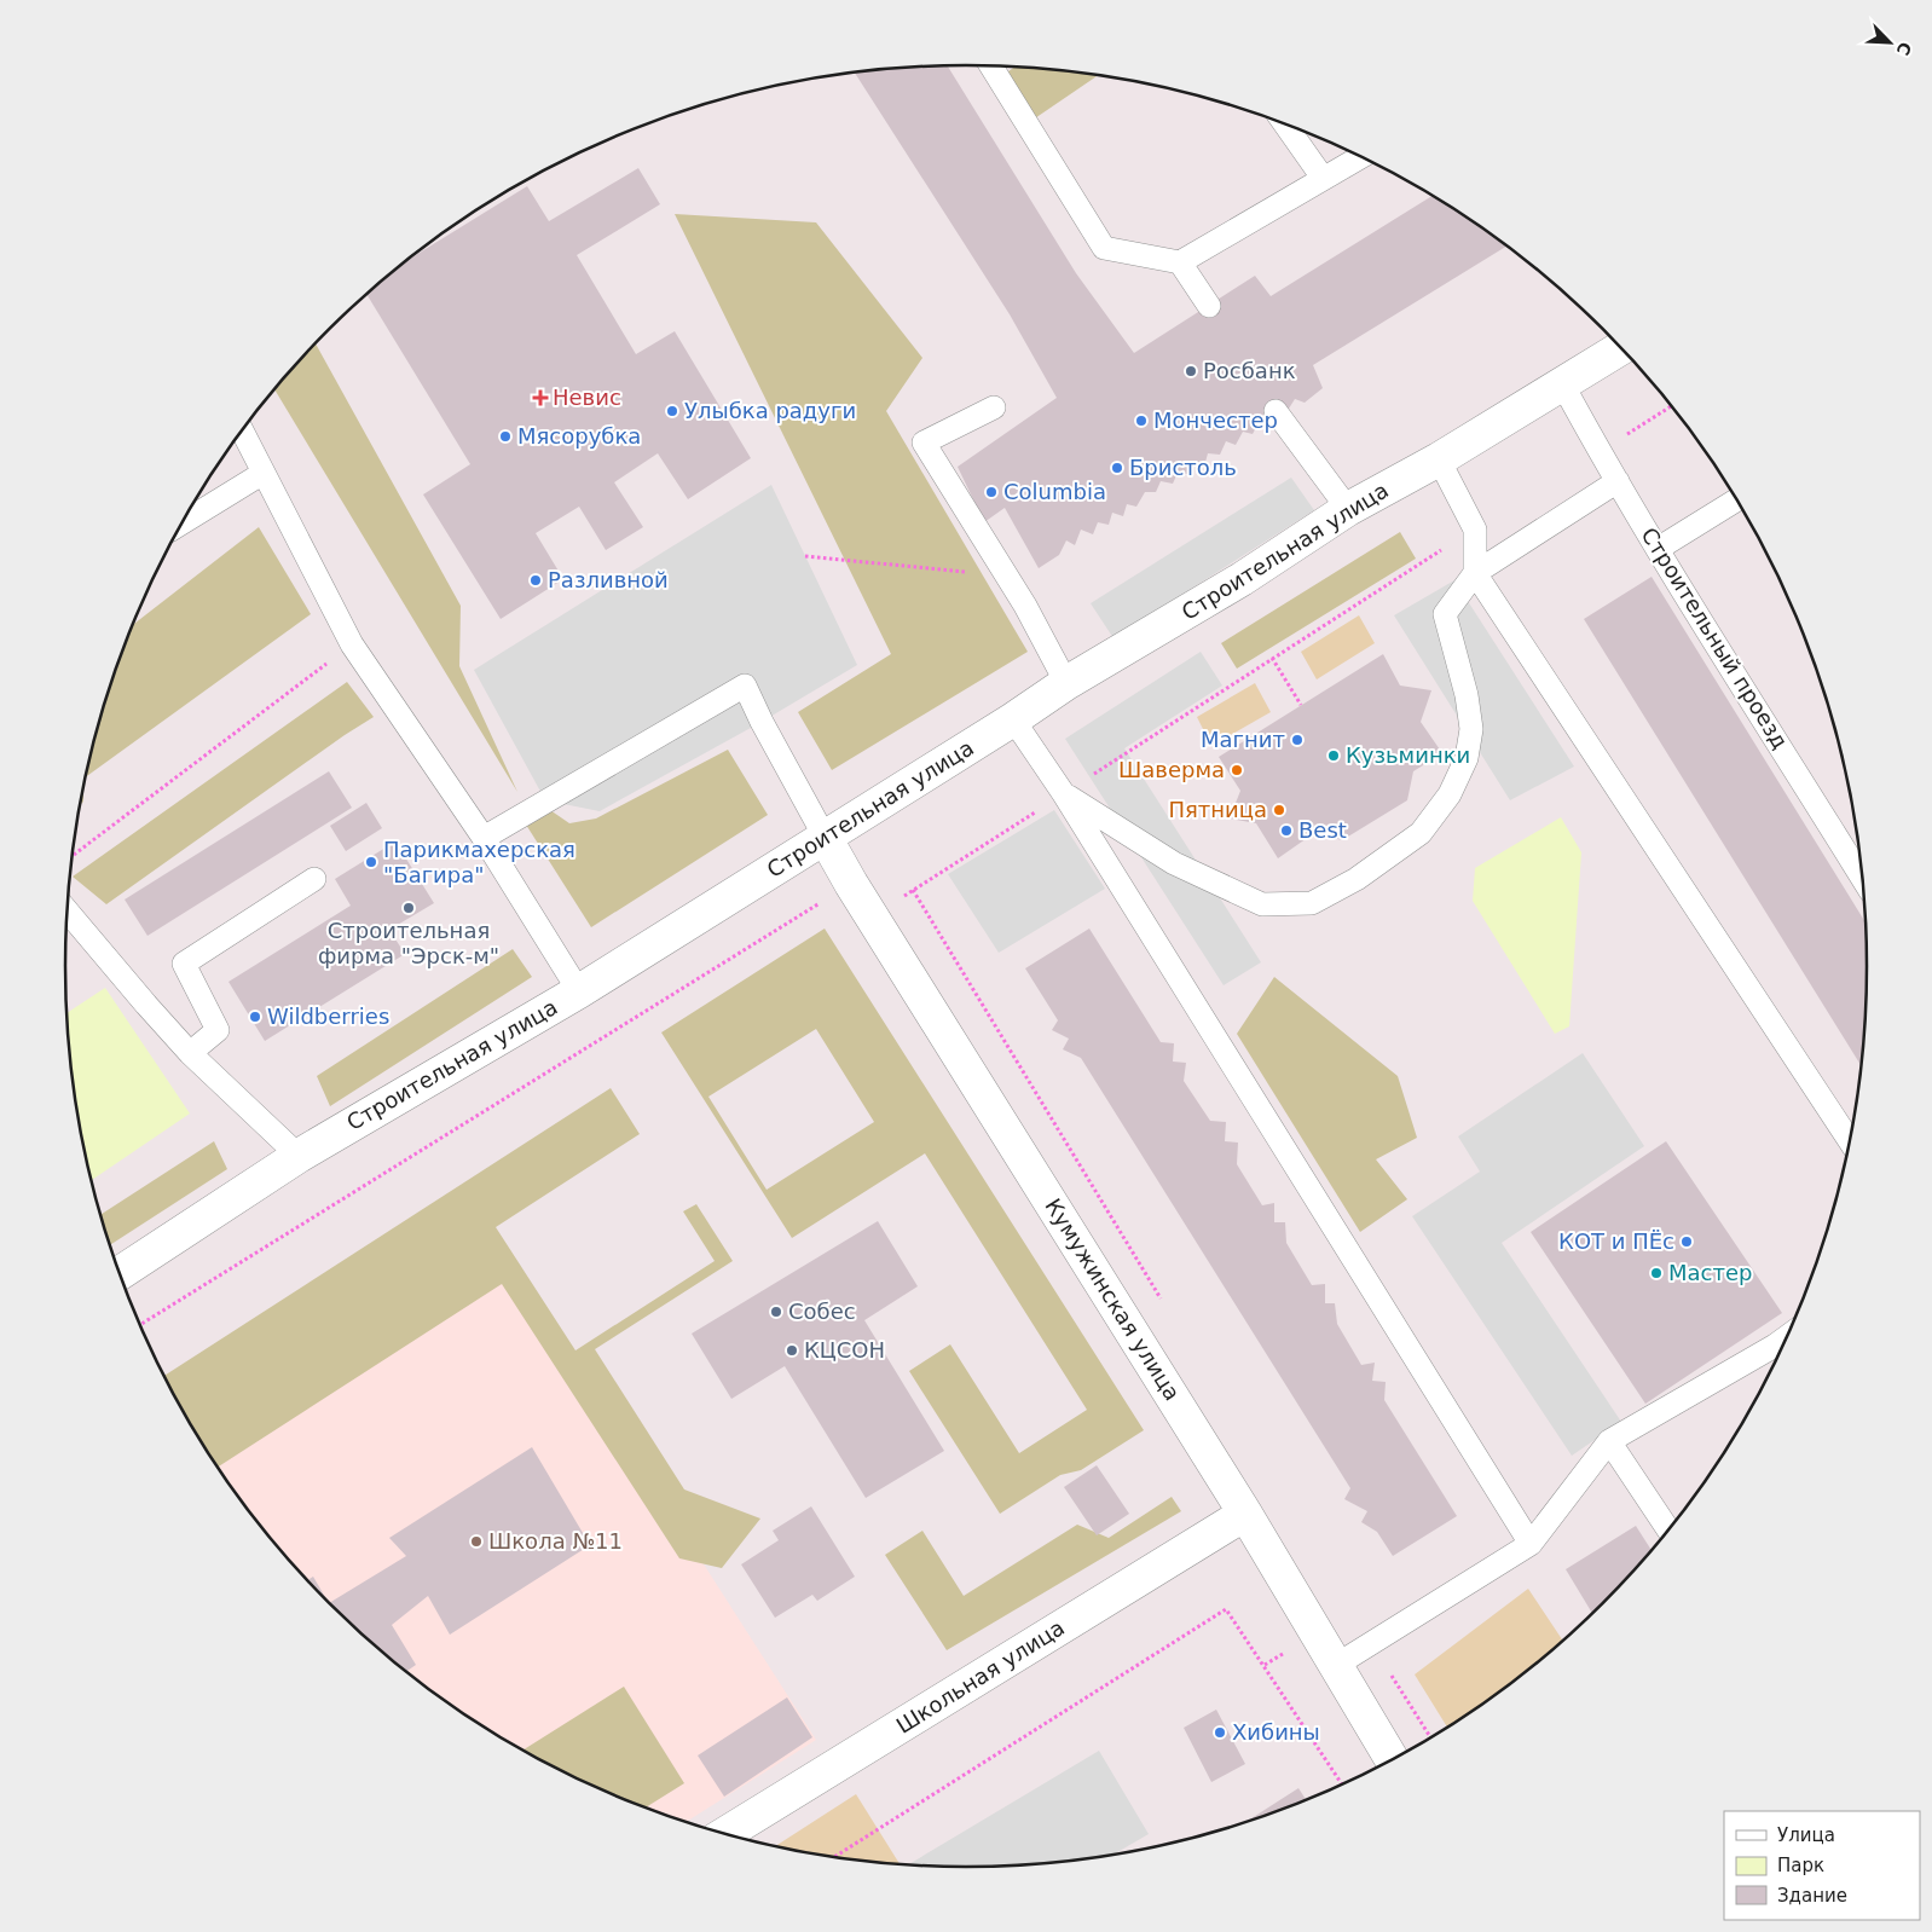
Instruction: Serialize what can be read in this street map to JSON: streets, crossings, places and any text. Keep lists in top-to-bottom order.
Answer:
{
  "streets": {
    "street": ["Строительная улица", "Кумужинская улица", "Школьная улица"],
    "lane": ["Строительный проезд"]
  },
  "crossings": [
    ["Строительная улица", "Строительный проезд"],
    ["Строительная улица", "Кумужинская улица"],
    ["Кумужинская улица", "Школьная улица"]
  ],
  "places": {
    "other": [
      "Росбанк",
      "Улыбка радуги",
      "Мончестер",
      "Мясорубка",
      "Бристоль",
      "Columbia",
      "Разливной",
      "Магнит",
      "Кузьминки",
      "Шаверма",
      "Пятница",
      "Best",
      "Парикмахерская \"Багира\"",
      "Строительная фирма \"Эрск-м\"",
      "Wildberries",
      "КОТ и ПЁс",
      "Мастер",
      "Собес",
      "КЦСОН",
      "Школа №11",
      "Хибины"
    ],
    "health": ["Невис"]
  },
  "legend": ["Улица", "Парк", "Здание"],
  "north": "bottom right"
}
